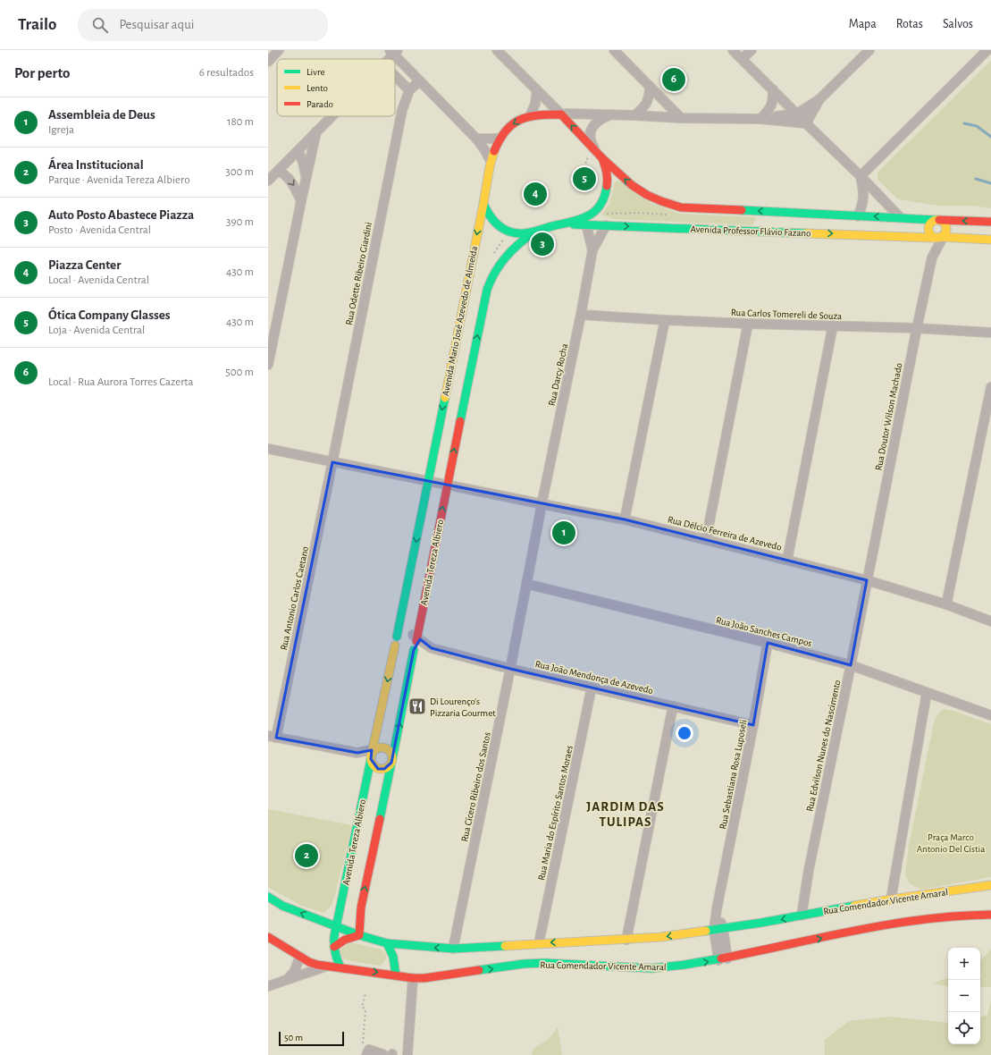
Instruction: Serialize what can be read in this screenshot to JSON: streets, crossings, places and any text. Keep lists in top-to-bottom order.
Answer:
{
  "streets": {
    "street": [
      "Avenida Professor Flávio Fazano",
      "Rua Odette Ribeiro Giardini",
      "Rua Carlos Tomereli de Souza",
      "Avenida Mario José Azevedo de Almeida",
      "Rua Darcy Rocha",
      "Rua Doutor Wilson Machado",
      "Rua Délcio Ferreira de Azevedo",
      "Avenida Tereza Albiero",
      "Rua Antonio Carlos Caetano",
      "Rua João Sanches Campos",
      "Rua João Mendonça de Azevedo",
      "Rua Edvilson Nunes do Nascimento",
      "Rua Sebastiana Rosa Luposeli",
      "Rua Cícero Ribeiro dos Santos",
      "Rua Maria do Espírito Santos Moraes",
      "Rua Comendador Vicente Amaral"
    ]
  },
  "crossings": [
    ["Avenida Professor Flávio Fazano", "Avenida Mario José Azevedo de Almeida"],
    ["Avenida Professor Flávio Fazano", "Rua Darcy Rocha"],
    ["Avenida Professor Flávio Fazano", "Rua Doutor Wilson Machado"],
    ["Rua Odette Ribeiro Giardini", "Rua Délcio Ferreira de Azevedo"],
    ["Rua Odette Ribeiro Giardini", "Rua Antonio Carlos Caetano"],
    ["Rua Carlos Tomereli de Souza", "Rua Darcy Rocha"],
    ["Rua Carlos Tomereli de Souza", "Rua Doutor Wilson Machado"],
    ["Avenida Mario José Azevedo de Almeida", "Rua Délcio Ferreira de Azevedo"],
    ["Avenida Mario José Azevedo de Almeida", "Avenida Tereza Albiero"],
    ["Rua Darcy Rocha", "Rua Délcio Ferreira de Azevedo"],
    ["Rua Darcy Rocha", "Rua Cícero Ribeiro dos Santos"],
    ["Rua Doutor Wilson Machado", "Rua Délcio Ferreira de Azevedo"],
    ["Rua Doutor Wilson Machado", "Rua Edvilson Nunes do Nascimento"],
    ["Rua Délcio Ferreira de Azevedo", "Avenida Tereza Albiero"],
    ["Rua Délcio Ferreira de Azevedo", "Rua Antonio Carlos Caetano"],
    ["Rua Délcio Ferreira de Azevedo", "Rua Edvilson Nunes do Nascimento"],
    ["Rua Délcio Ferreira de Azevedo", "Rua Cícero Ribeiro dos Santos"],
    ["Avenida Tereza Albiero", "Rua João Mendonça de Azevedo"],
    ["Avenida Tereza Albiero", "Rua Comendador Vicente Amaral"],
    ["Rua João Sanches Campos", "Rua Edvilson Nunes do Nascimento"],
    ["Rua João Sanches Campos", "Rua Sebastiana Rosa Luposeli"],
    ["Rua João Sanches Campos", "Rua Cícero Ribeiro dos Santos"],
    ["Rua João Mendonça de Azevedo", "Rua Sebastiana Rosa Luposeli"],
    ["Rua João Mendonça de Azevedo", "Rua Cícero Ribeiro dos Santos"],
    ["Rua João Mendonça de Azevedo", "Rua Maria do Espírito Santos Moraes"],
    ["Rua Edvilson Nunes do Nascimento", "Rua Comendador Vicente Amaral"],
    ["Rua Sebastiana Rosa Luposeli", "Rua Comendador Vicente Amaral"],
    ["Rua Cícero Ribeiro dos Santos", "Rua Comendador Vicente Amaral"],
    ["Rua Maria do Espírito Santos Moraes", "Rua Comendador Vicente Amaral"]
  ],
  "districts": ["JARDIM DAS TULIPAS"],
  "parks": ["Praça Marco Antonio Del Cístia"],
  "places": {
    "restaurant": ["Di Lourenço's Pizzaria Gourmet"]
  },
  "legend": ["Livre", "Lento", "Parado"],
  "scale_bar": "50 m",
  "page": {
    "header": "Trailo",
    "search": "Pesquisar aqui",
    "nav": ["Mapa", "Rotas", "Salvos"],
    "heading": ["Por perto", "6 resultados"],
    "pins": [
      "6",
      "5",
      "4",
      "3",
      "1",
      "2"
    ],
    "list": [
      {
        "mark": "1",
        "name": "Assembleia de Deus",
        "note": "Igreja",
        "value": "180 m"
      },
      {
        "mark": "2",
        "name": "Área Institucional",
        "note": "Parque · Avenida Tereza Albiero",
        "value": "300 m"
      },
      {
        "mark": "3",
        "name": "Auto Posto Abastece Piazza",
        "note": "Posto · Avenida Central",
        "value": "390 m"
      },
      {
        "mark": "4",
        "name": "Piazza Center",
        "note": "Local · Avenida Central",
        "value": "430 m"
      },
      {
        "mark": "5",
        "name": "Ótica Company Glasses",
        "note": "Loja · Avenida Central",
        "value": "430 m"
      },
      {
        "mark": "6",
        "name": "ㅤ",
        "note": "Local · Rua Aurora Torres Cazerta",
        "value": "500 m"
      }
    ],
    "map_buttons": ["+", "−"],
    "scale": "50 m"
  }
}
